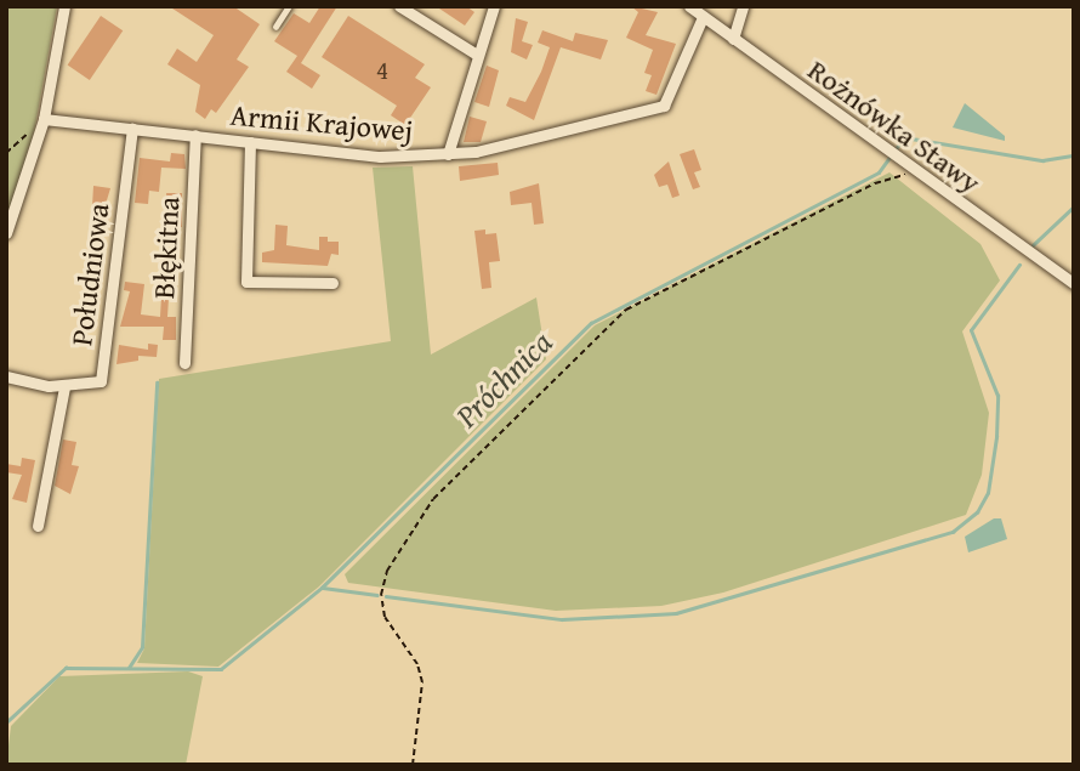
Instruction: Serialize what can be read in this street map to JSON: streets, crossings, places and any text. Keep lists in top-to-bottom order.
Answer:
{
  "streets": {
    "street": [
      "Armii Krajowej",
      "Rożnówka Stawy",
      "Błękitna",
      "Południowa"
    ]
  },
  "crossings": [
    ["Armii Krajowej", "Rożnówka Stawy"],
    ["Armii Krajowej", "Błękitna"],
    ["Armii Krajowej", "Południowa"]
  ],
  "water": ["Próchnica"],
  "house_numbers": ["4"]
}
